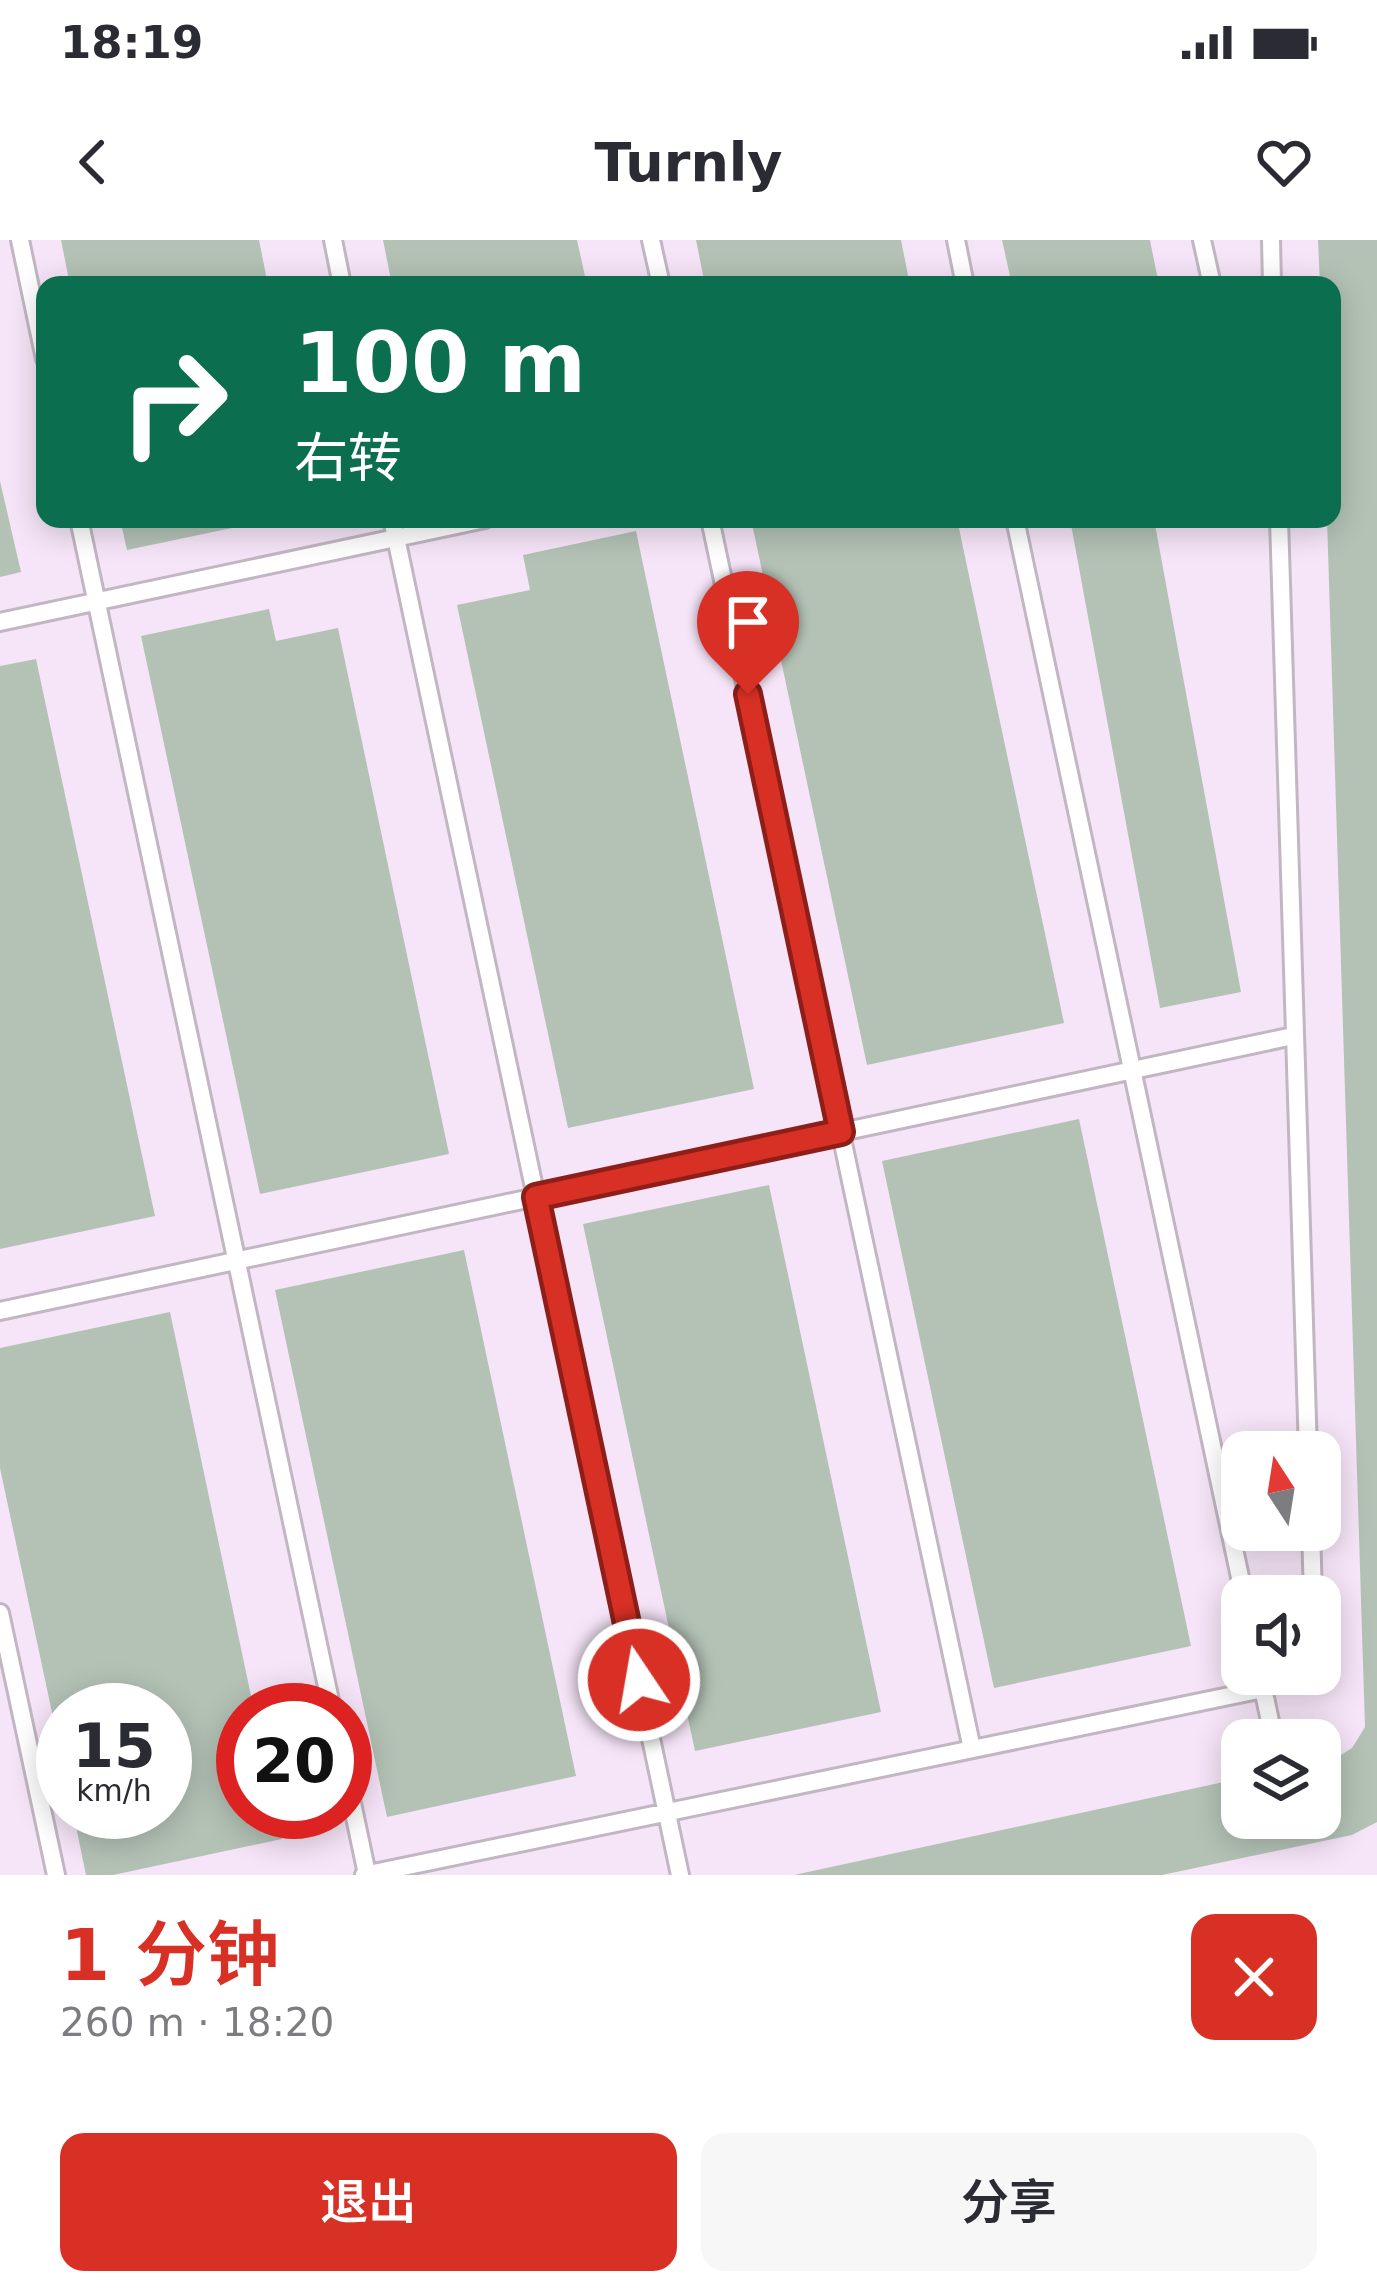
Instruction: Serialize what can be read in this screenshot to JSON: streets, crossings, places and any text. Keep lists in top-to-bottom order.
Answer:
{
  "north": "top",
  "page": {
    "status": "18:19",
    "header": "Turnly",
    "turn": ["100 m", "右转"],
    "speed": "15 km/h",
    "limit": "20",
    "heading": ["1 分钟", "260 m · 18:20"],
    "buttons": ["退出", "分享"]
  }
}
